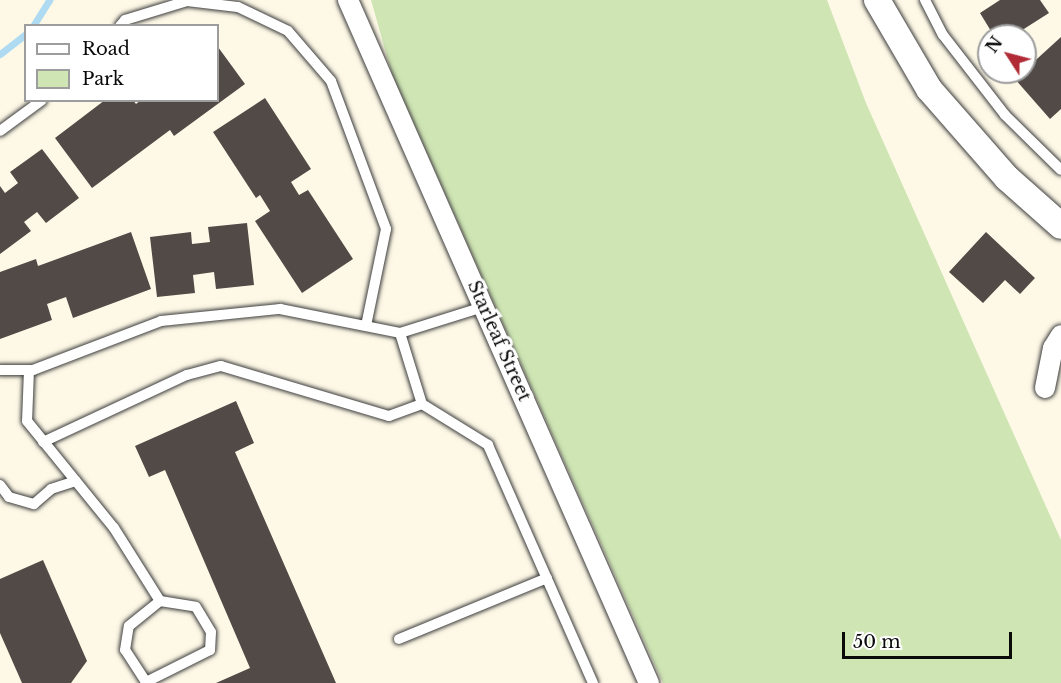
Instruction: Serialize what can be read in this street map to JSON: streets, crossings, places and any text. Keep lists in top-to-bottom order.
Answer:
{
  "streets": {
    "street": ["Starleaf Street"]
  },
  "legend": ["Road", "Park"],
  "scale_bar": "50 m",
  "north": "top left"
}
